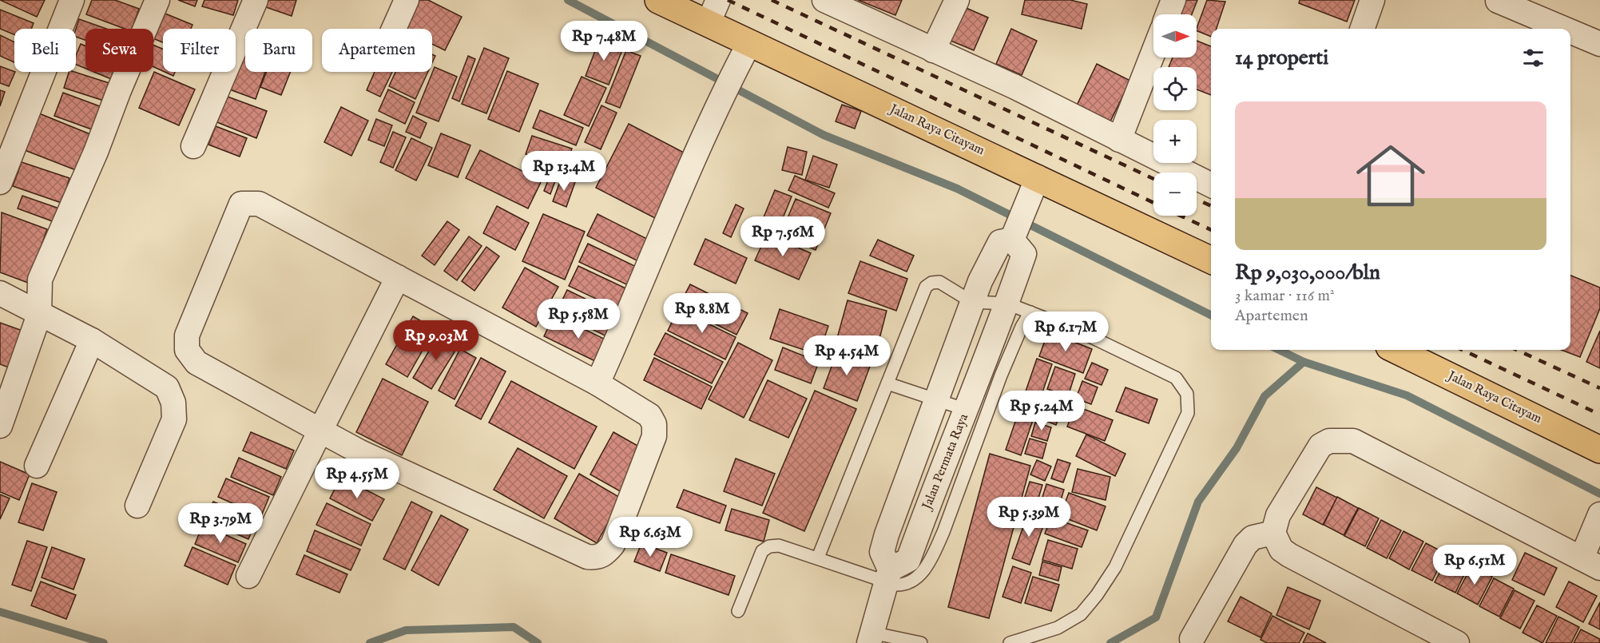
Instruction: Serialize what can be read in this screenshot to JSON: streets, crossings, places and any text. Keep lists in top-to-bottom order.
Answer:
{
  "streets": {
    "main road": ["Jalan Raya Citayam"],
    "street": ["Jalan Permata Raya"]
  },
  "north": "right",
  "page": {
    "map_buttons": ["+", "−"],
    "price": [
      "Rp 7.48M",
      "Rp 13.4M",
      "Rp 7.56M",
      "Rp 8.8M",
      "Rp 5.58M",
      "Rp 6.17M",
      "Rp 9.03M",
      "Rp 4.54M",
      "Rp 5.24M",
      "Rp 4.55M",
      "Rp 5.39M",
      "Rp 3.79M",
      "Rp 6.63M",
      "Rp 6.51M"
    ],
    "chip": [
      "Beli",
      "Sewa",
      "Filter",
      "Baru",
      "Apartemen"
    ],
    "heading": "14 properti",
    "list": [
      {
        "name": "Rp 9,030,000/bln",
        "note": "3 kamar · 116 m² · Apartemen"
      }
    ]
  }
}
